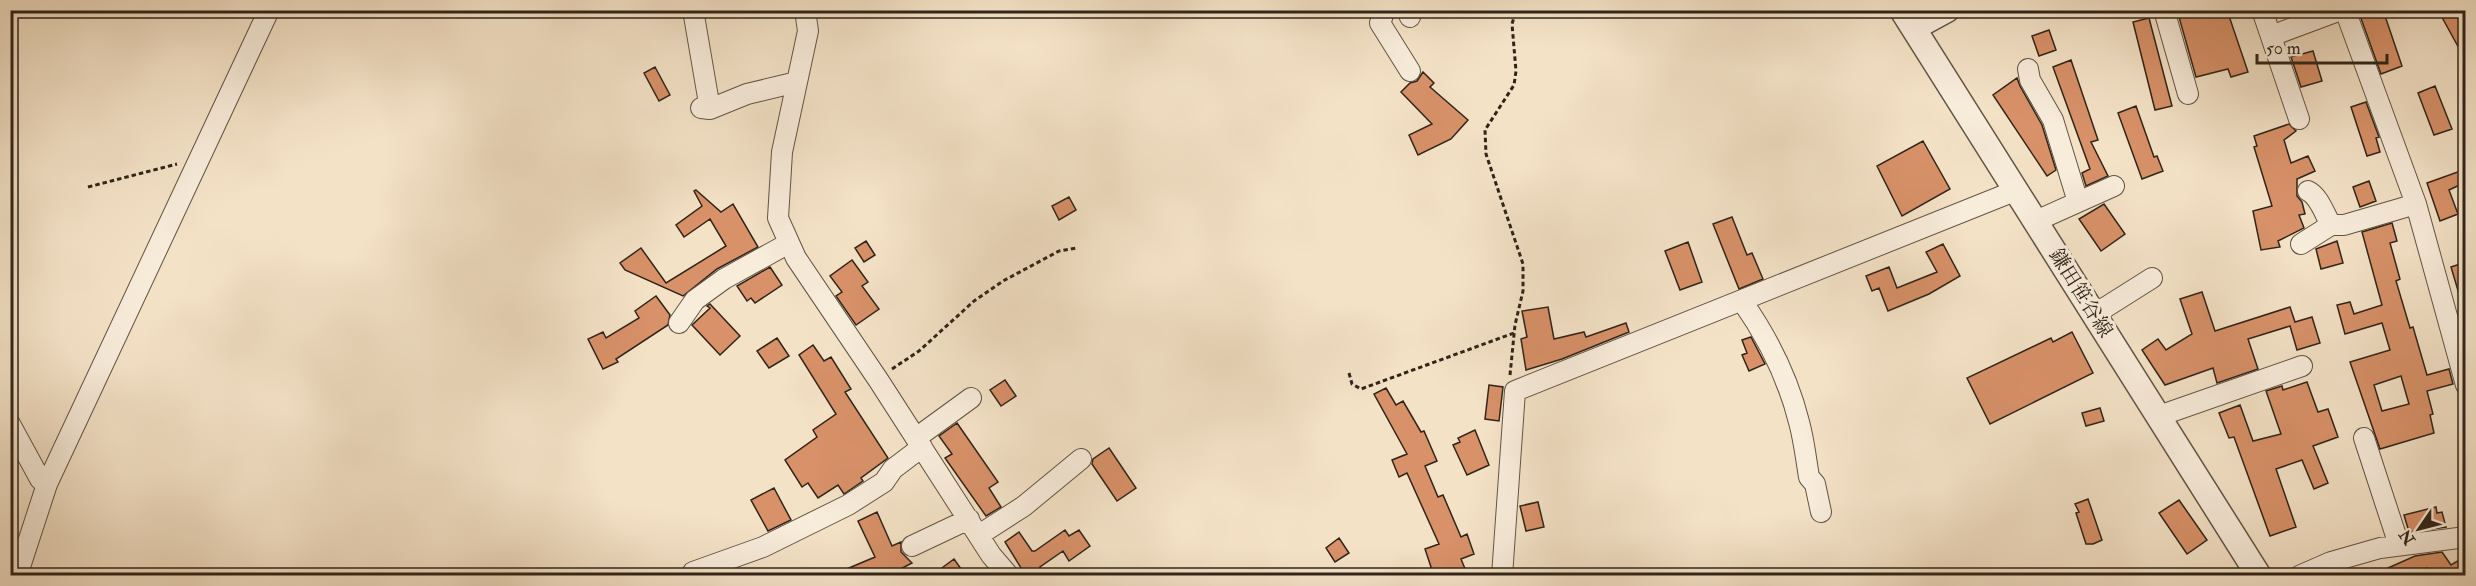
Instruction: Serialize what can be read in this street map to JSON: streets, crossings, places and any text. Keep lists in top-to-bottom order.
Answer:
{
  "streets": {
    "street": ["鎌田笹谷線"]
  },
  "scale_bar": "50 m",
  "north": "bottom left"
}
